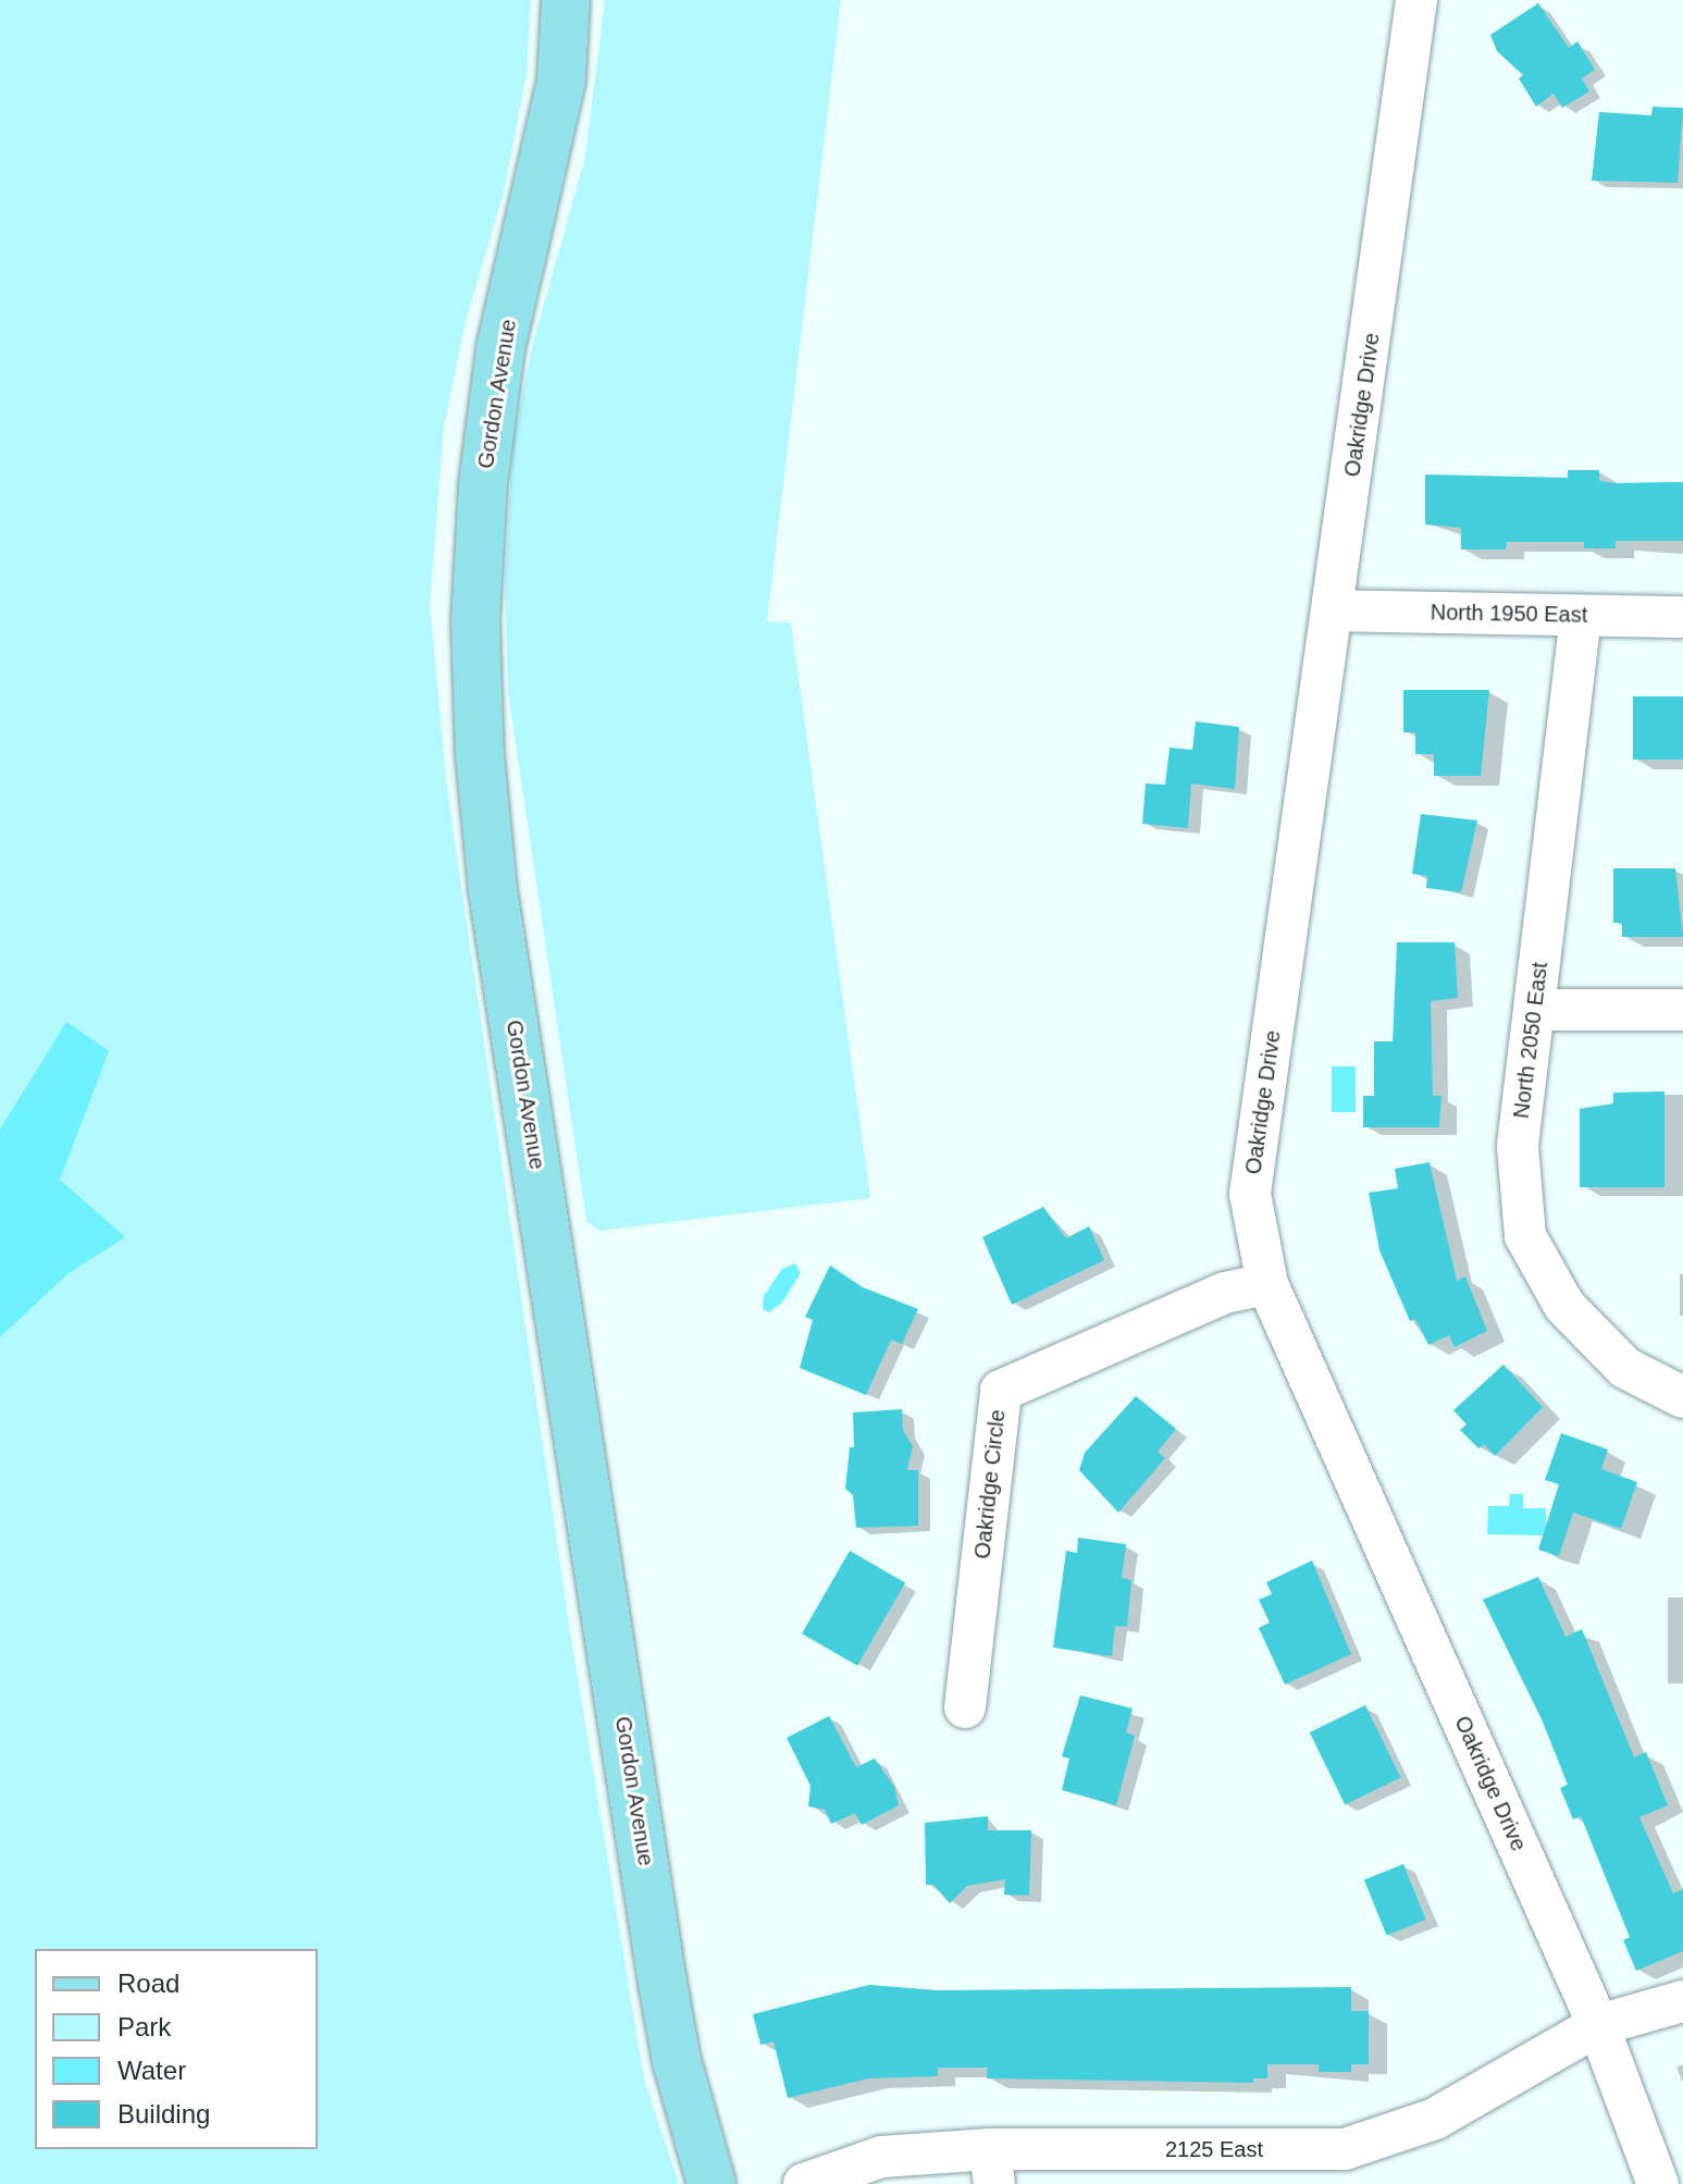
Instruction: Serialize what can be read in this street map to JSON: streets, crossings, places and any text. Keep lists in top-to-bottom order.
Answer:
{
  "streets": {
    "main road": ["Gordon Avenue"],
    "street": [
      "Oakridge Drive",
      "North 1950 East",
      "North 2050 East",
      "Oakridge Circle",
      "2125 East"
    ]
  },
  "crossings": [
    ["Oakridge Drive", "North 1950 East"],
    ["Oakridge Drive", "Oakridge Circle"],
    ["Oakridge Drive", "2125 East"],
    ["North 1950 East", "North 2050 East"]
  ],
  "legend": [
    "Road",
    "Park",
    "Water",
    "Building"
  ]
}
